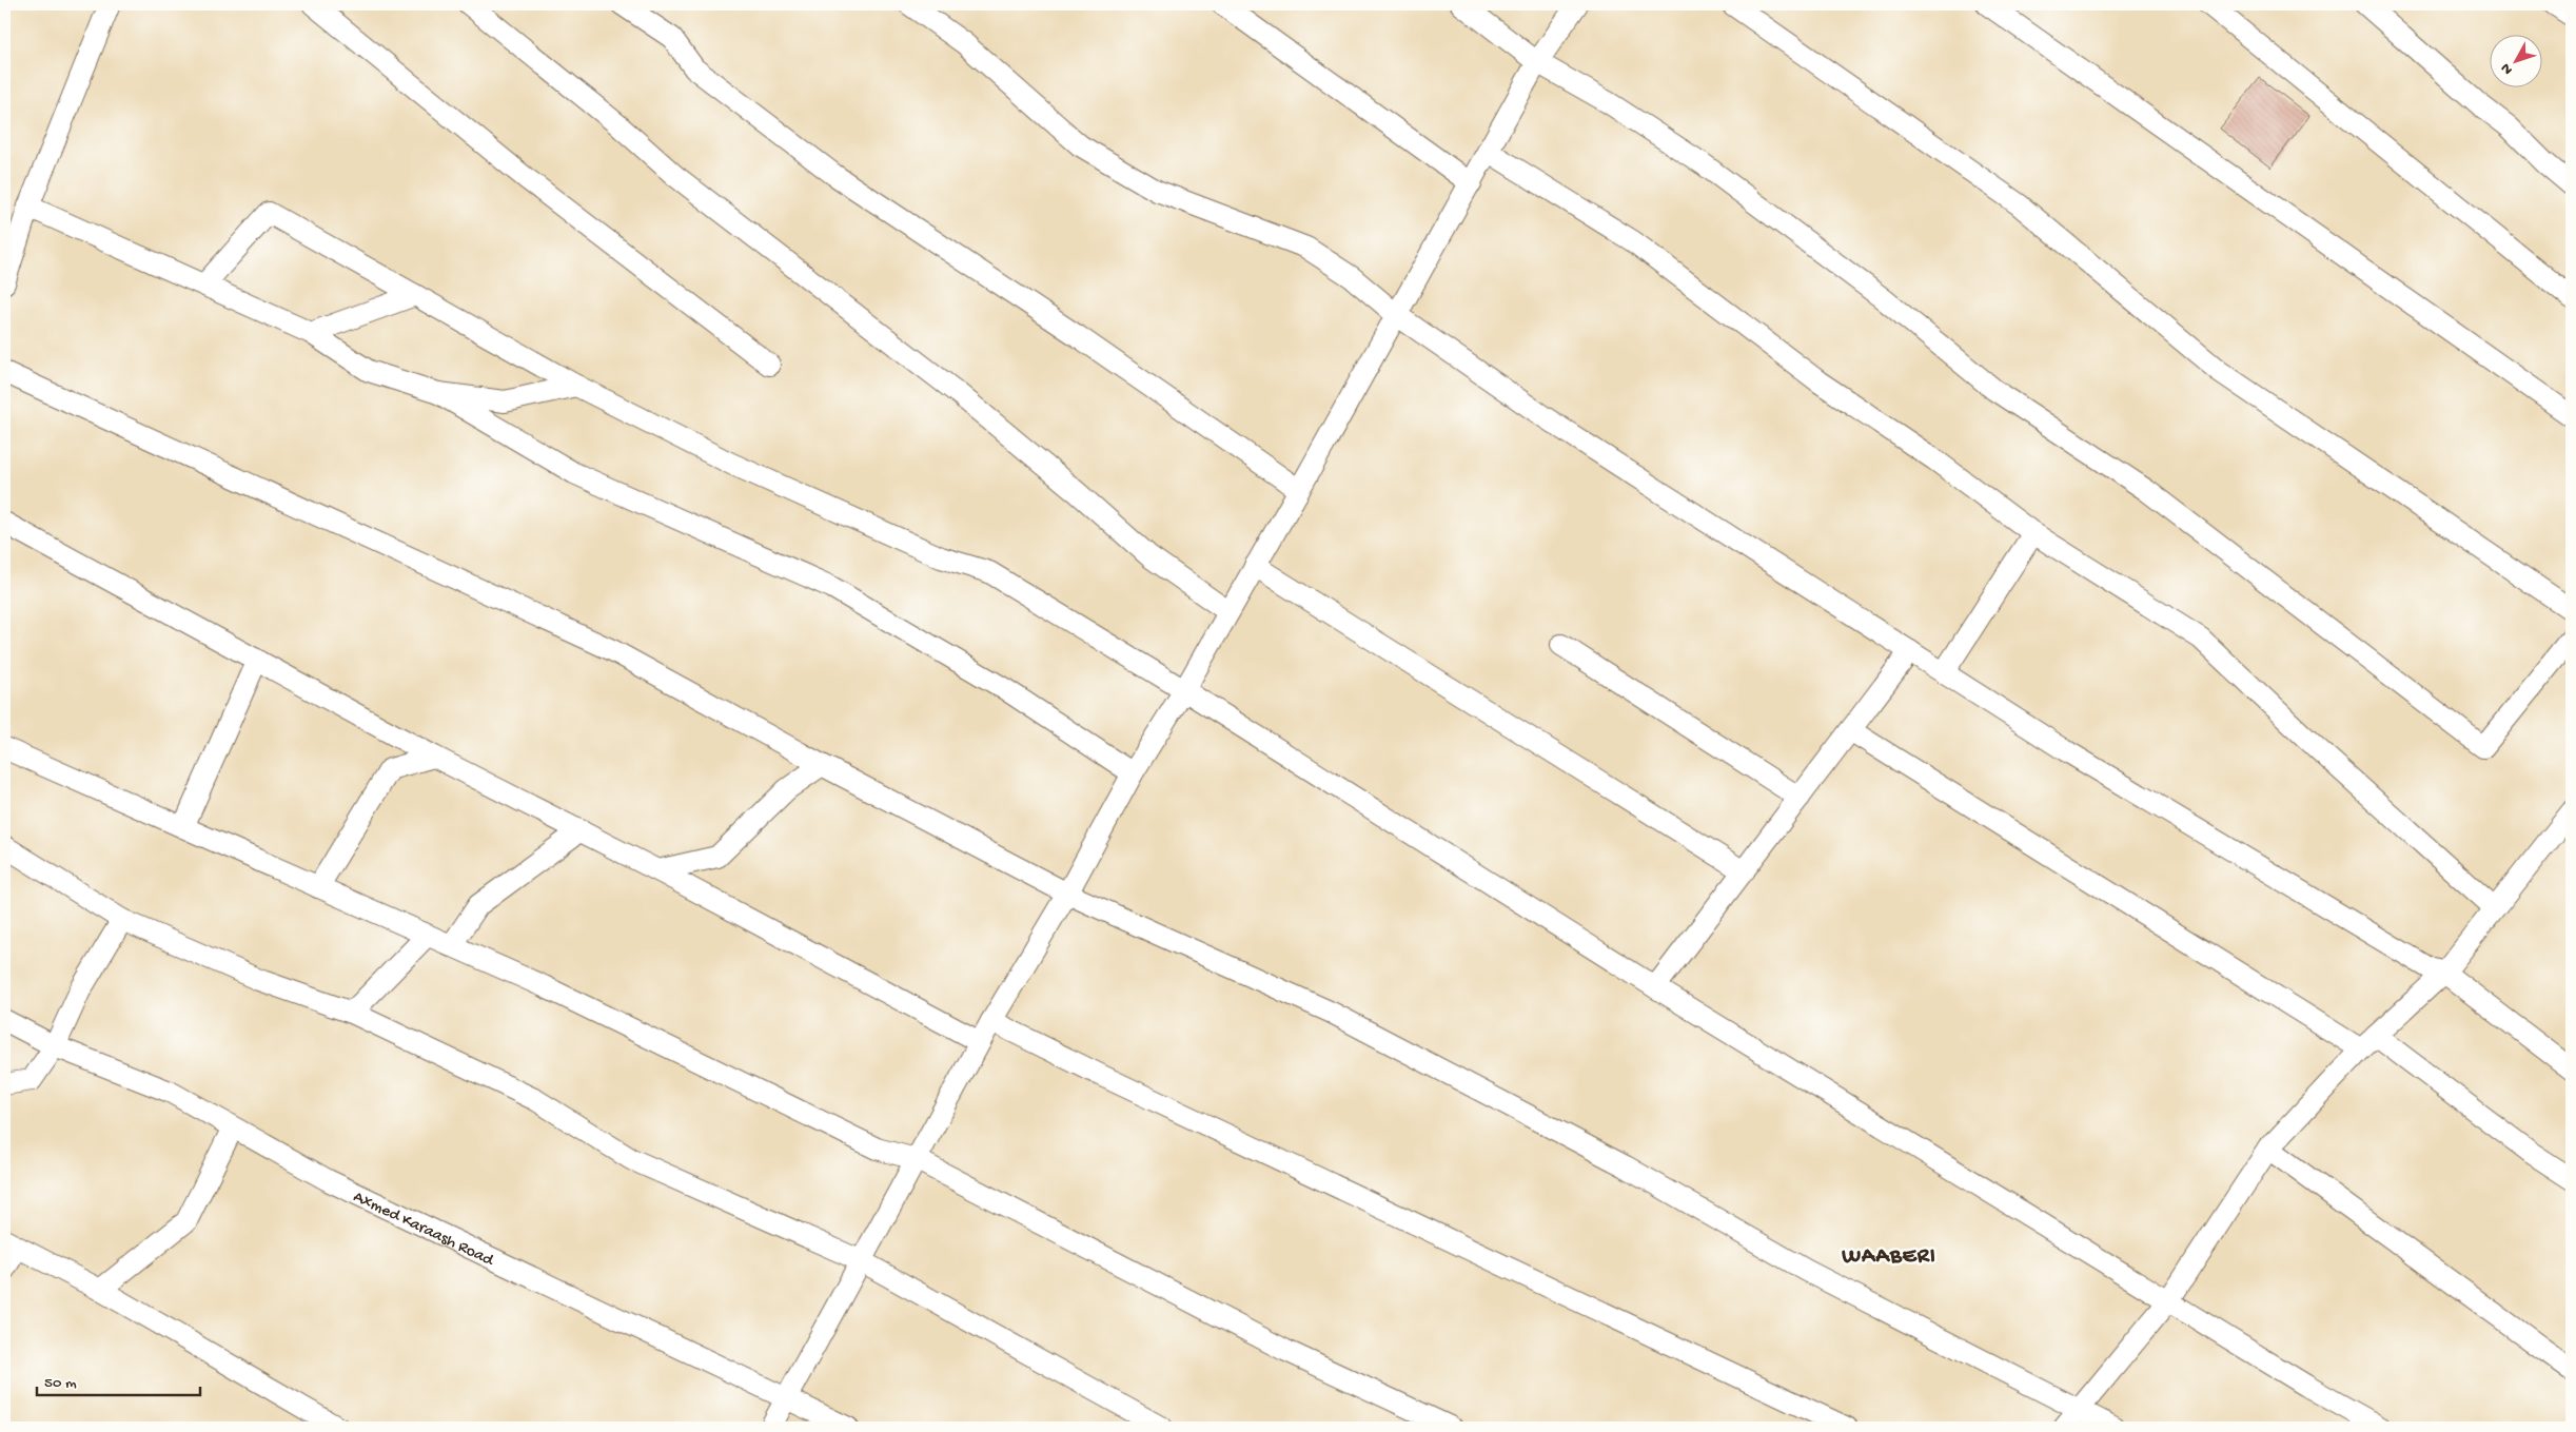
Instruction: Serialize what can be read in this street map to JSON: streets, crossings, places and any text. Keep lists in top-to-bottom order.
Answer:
{
  "streets": {
    "street": ["Axmed Karaash Road"]
  },
  "districts": ["WAABERI"],
  "scale_bar": "50 m",
  "north": "bottom left"
}
